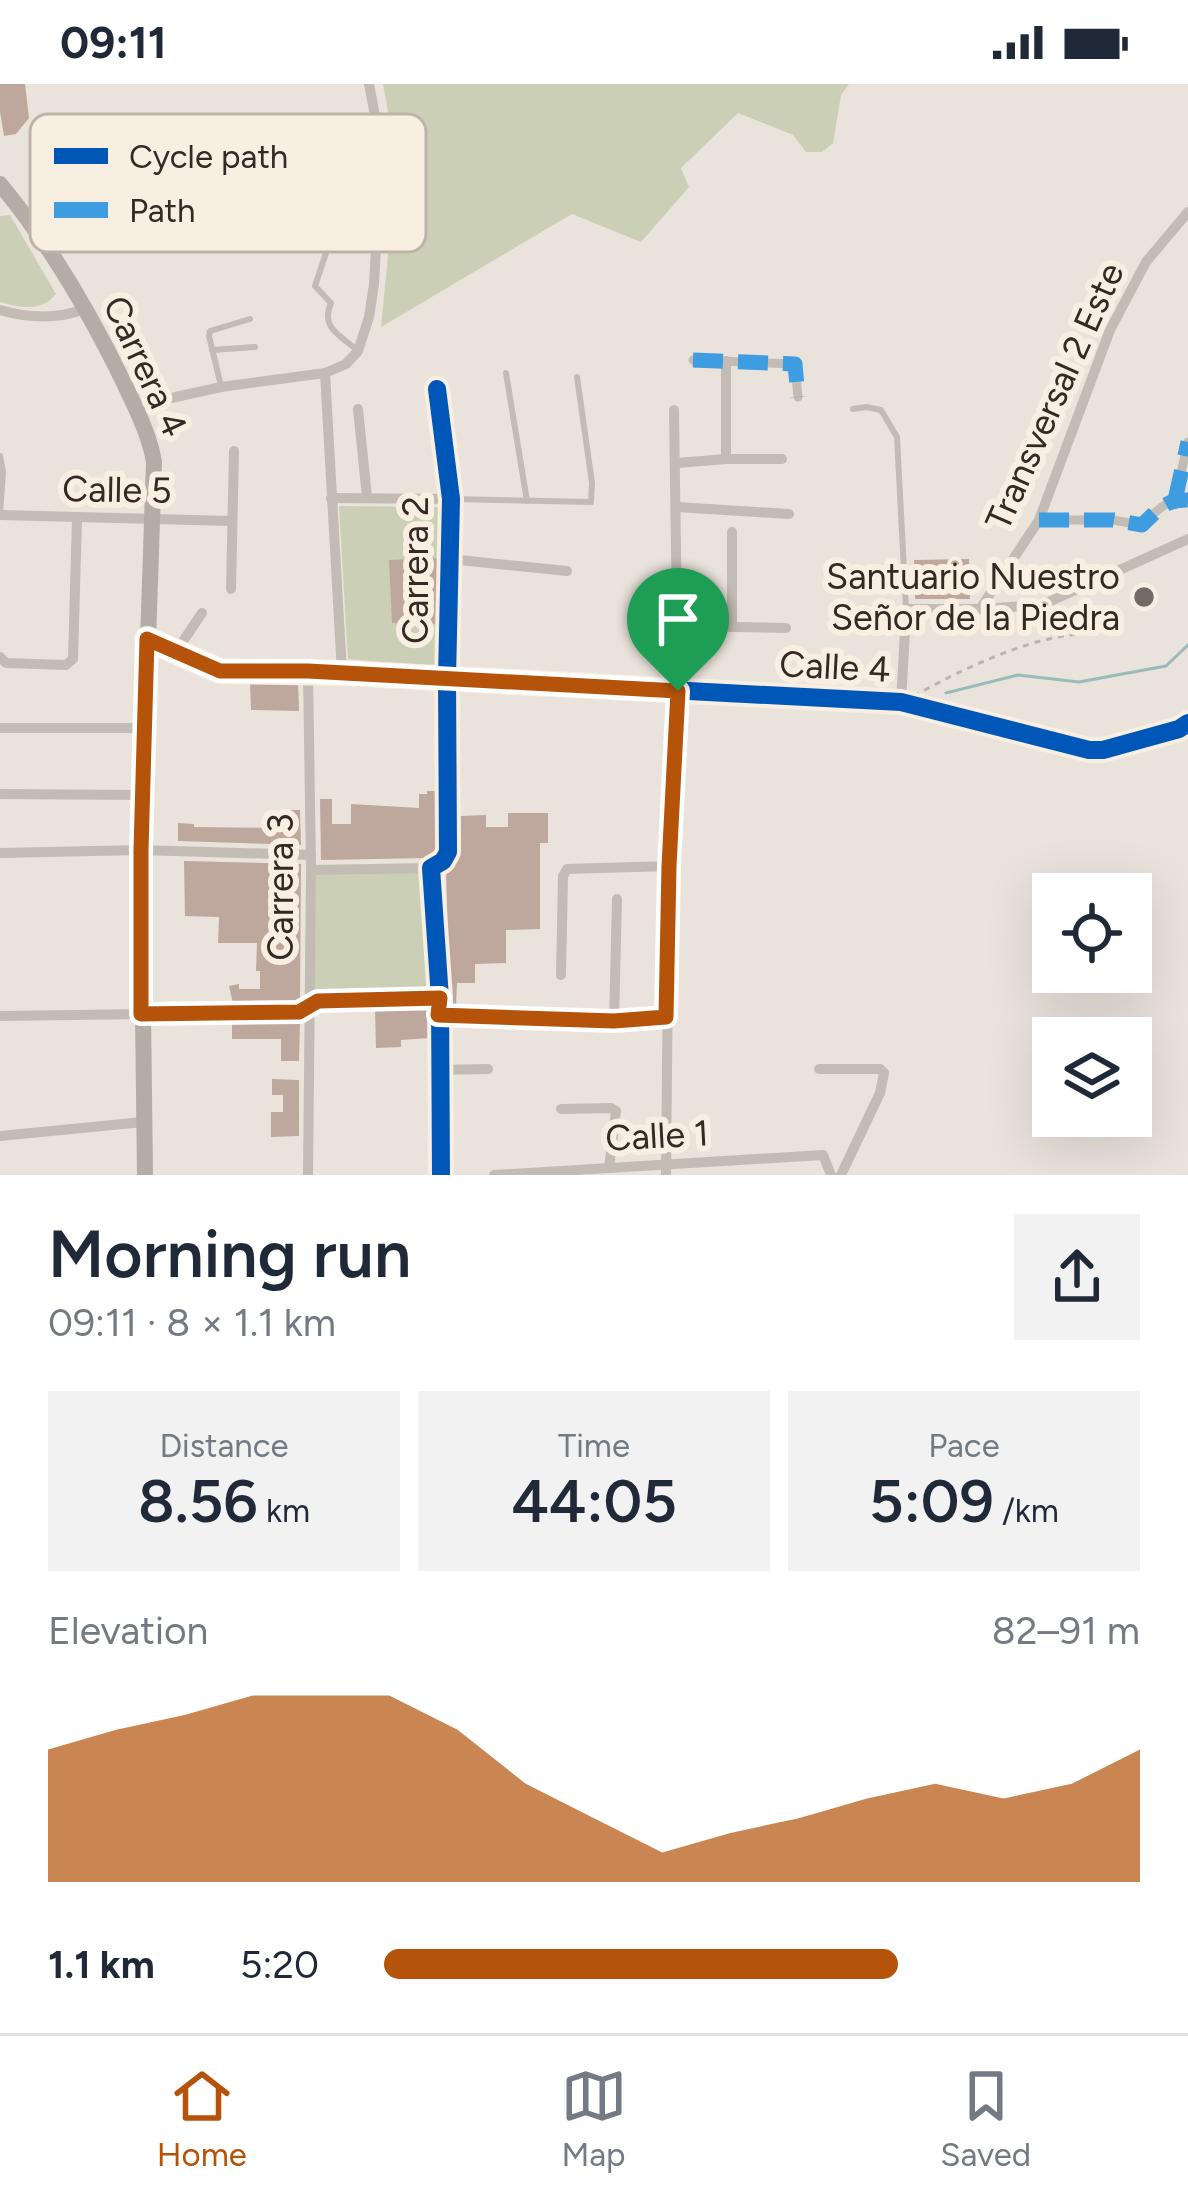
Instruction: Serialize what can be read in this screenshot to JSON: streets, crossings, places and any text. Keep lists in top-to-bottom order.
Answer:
{
  "streets": {
    "main road": ["Carrera 4"],
    "street": [
      "Transversal 2 Este",
      "Calle 5",
      "Carrera 2",
      "Calle 4",
      "Carrera 3",
      "Calle 1"
    ]
  },
  "crossings": [
    ["Carrera 4", "Calle 5"],
    ["Carrera 4", "Calle 4"],
    ["Carrera 2", "Calle 4"],
    ["Calle 4", "Carrera 3"]
  ],
  "places": ["Santuario Nuestro Señor de la Piedra"],
  "legend": ["Cycle path", "Path"],
  "page": {
    "status": "09:11",
    "heading": ["Morning run", "09:11 · 8 × 1.1 km"],
    "stats": [
      ["Distance", "8.56 km"],
      ["Time", "44:05"],
      ["Pace", "5:09 /km"]
    ],
    "chart": ["Elevation", "82–91 m"],
    "list": [
      {
        "name": "1.1 km",
        "note": "5:20"
      }
    ],
    "tabs": ["Home", "Map", "Saved"]
  }
}
